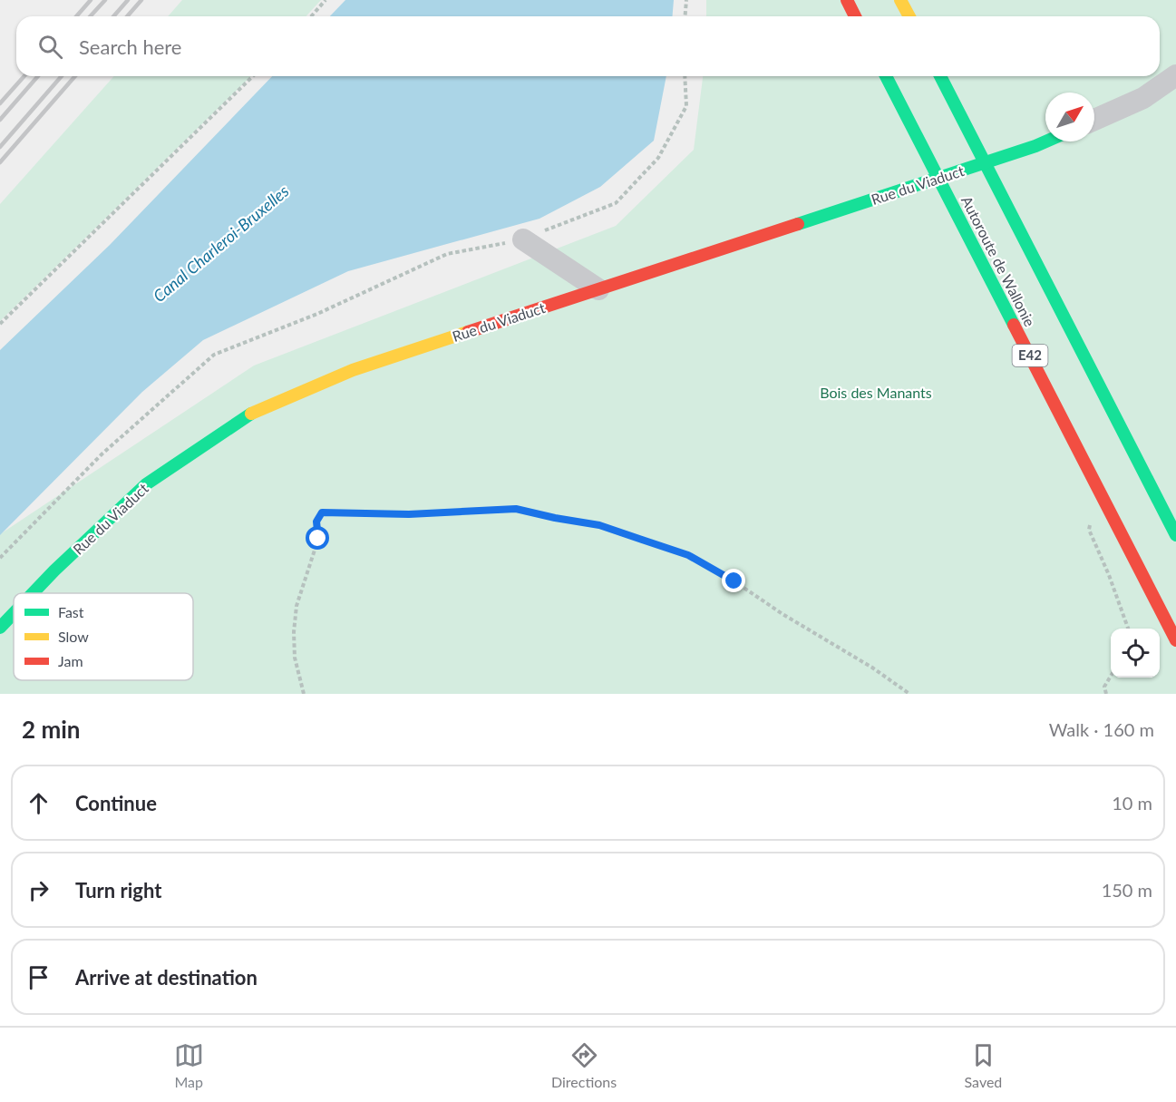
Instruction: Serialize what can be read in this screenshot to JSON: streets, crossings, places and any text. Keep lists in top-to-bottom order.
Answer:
{
  "streets": {
    "main road": ["Rue du Viaduct", "Autoroute de Wallonie", "E42"]
  },
  "water": ["Canal Charleroi-Bruxelles"],
  "parks": ["Bois des Manants"],
  "legend": ["Fast", "Slow", "Jam"],
  "north": "top right",
  "page": {
    "search": "Search here",
    "heading": ["2 min", "Walk · 160 m"],
    "list": [
      ["Continue", "10 m"],
      ["Turn right", "150 m"],
      "Arrive at destination"
    ],
    "nav": ["Map", "Directions", "Saved"]
  }
}
